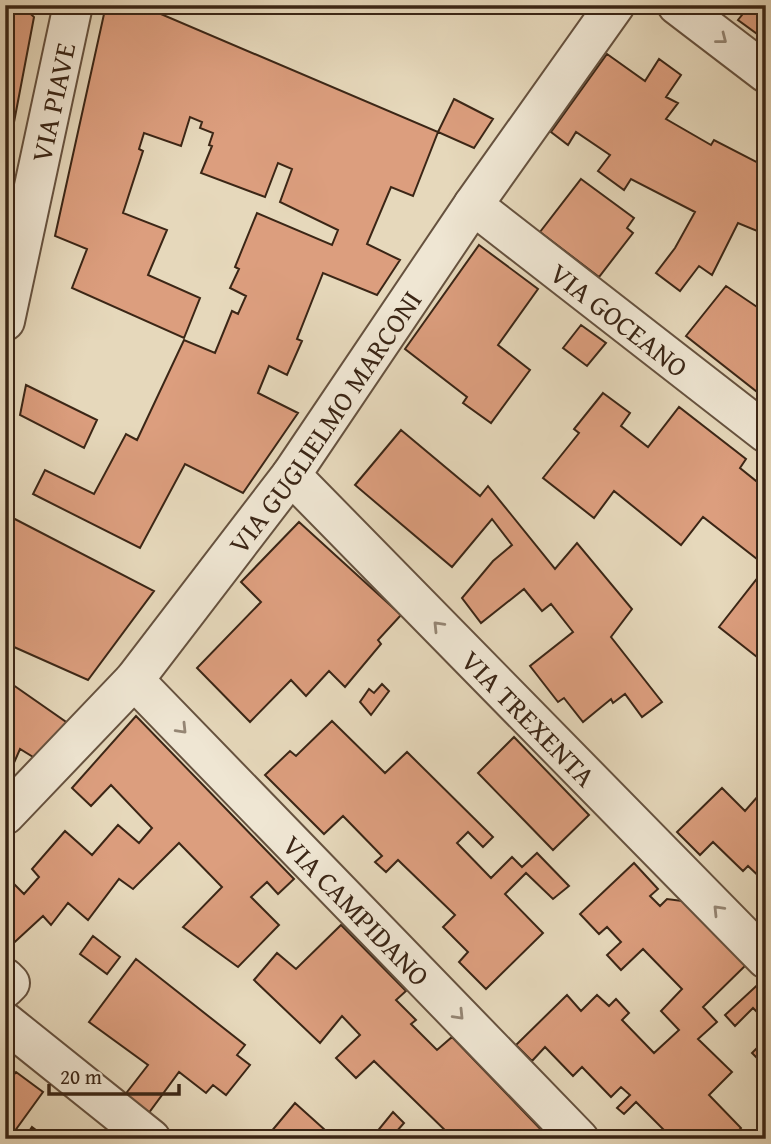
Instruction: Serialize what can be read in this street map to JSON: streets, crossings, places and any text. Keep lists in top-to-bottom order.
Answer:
{
  "streets": {
    "street": [
      "VIA PIAVE",
      "VIA GOCEANO",
      "VIA GUGLIELMO MARCONI",
      "VIA TREXENTA",
      "VIA CAMPIDANO"
    ]
  },
  "crossings": [
    ["VIA GOCEANO", "VIA GUGLIELMO MARCONI"],
    ["VIA GUGLIELMO MARCONI", "VIA TREXENTA"],
    ["VIA GUGLIELMO MARCONI", "VIA CAMPIDANO"]
  ],
  "one_way": ["VIA TREXENTA", "VIA CAMPIDANO"],
  "scale_bar": "20 m"
}
